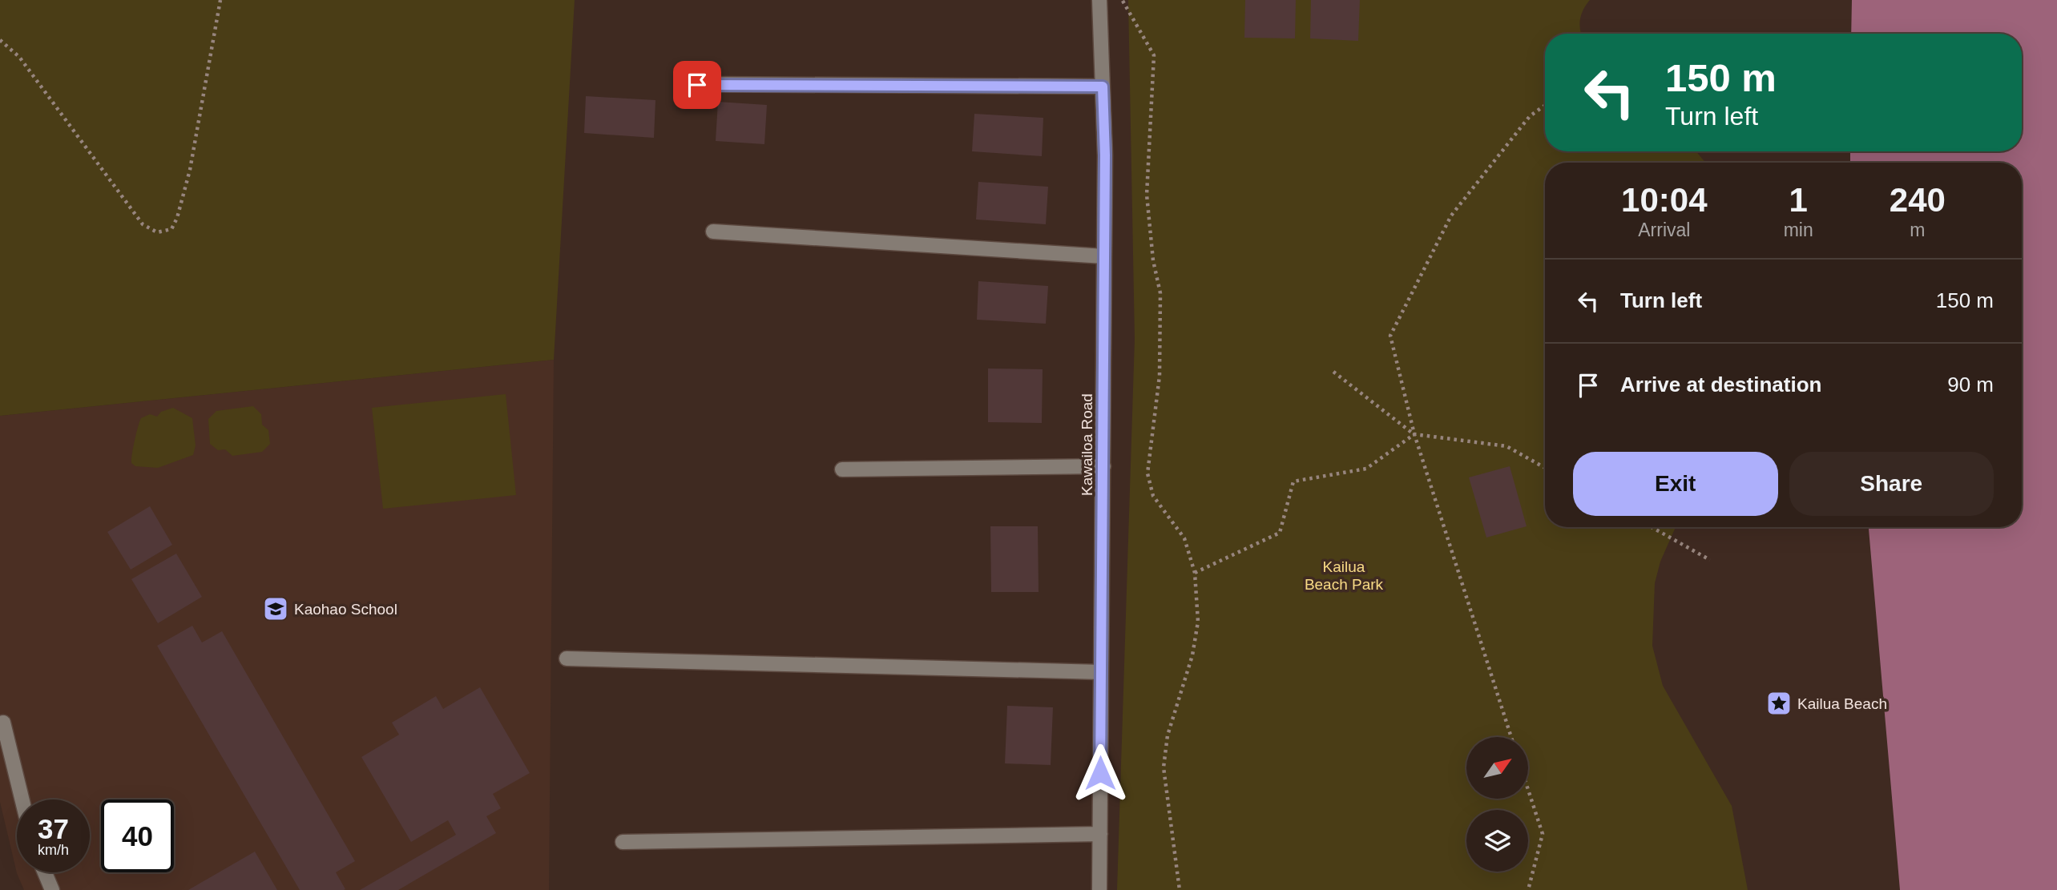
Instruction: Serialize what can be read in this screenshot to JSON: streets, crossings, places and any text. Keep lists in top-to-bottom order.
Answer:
{
  "streets": {
    "street": ["Kawailoa Road"]
  },
  "parks": ["Kailua Beach Park"],
  "places": {
    "school or university": ["Kaohao School"],
    "place": ["Kailua Beach"]
  },
  "north": "top right",
  "page": {
    "turn": ["150 m", "Turn left"],
    "eta": [
      "10:04",
      "Arrival",
      "1",
      "min",
      "240",
      "m"
    ],
    "list": [
      {
        "name": "Turn left",
        "value": "150 m"
      },
      {
        "name": "Arrive at destination",
        "value": "90 m"
      }
    ],
    "buttons": ["Exit", "Share"],
    "speed": "37 km/h",
    "limit": "40"
  }
}
